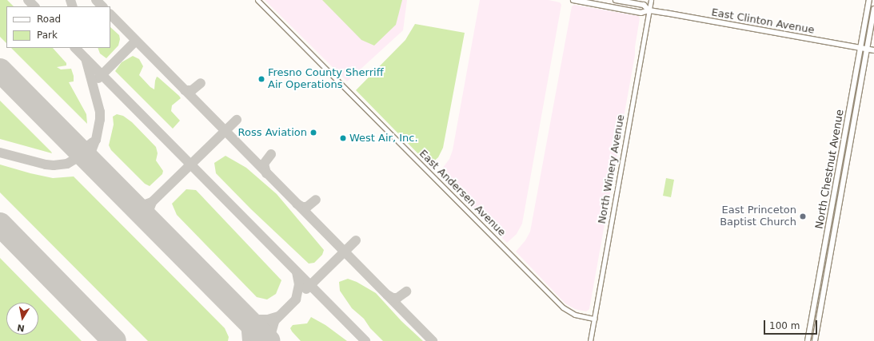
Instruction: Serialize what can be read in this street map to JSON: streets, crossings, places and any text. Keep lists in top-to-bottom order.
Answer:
{
  "streets": {
    "main road": ["East Clinton Avenue", "North Chestnut Avenue"],
    "street": ["North Winery Avenue", "East Andersen Avenue"]
  },
  "crossings": [
    ["East Clinton Avenue", "North Winery Avenue"],
    ["East Clinton Avenue", "North Chestnut Avenue"],
    ["North Winery Avenue", "East Andersen Avenue"]
  ],
  "places": [
    "Fresno County Sherriff Air Operations",
    "Ross Aviation",
    "West Air, Inc.",
    "East Princeton Baptist Church"
  ],
  "legend": ["Road", "Park"],
  "scale_bar": "100 m",
  "north": "bottom"
}
